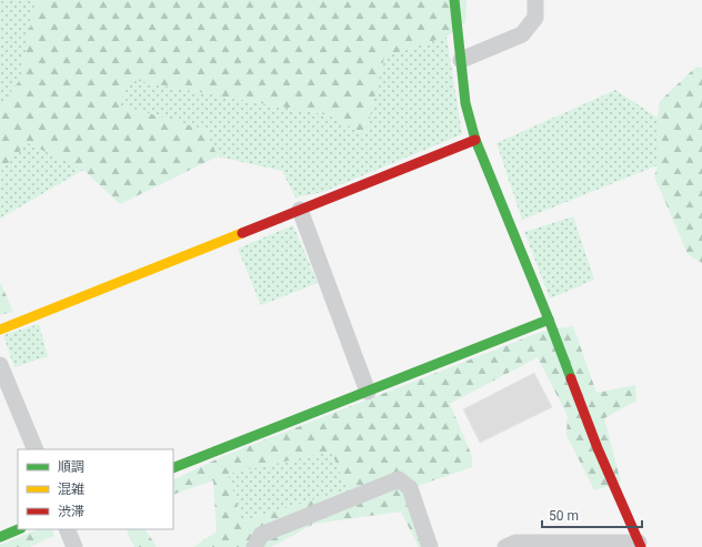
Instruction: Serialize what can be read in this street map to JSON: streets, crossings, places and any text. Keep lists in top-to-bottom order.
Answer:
{
  "legend": ["順調", "混雑", "渋滞"],
  "scale_bar": "50 m"
}
